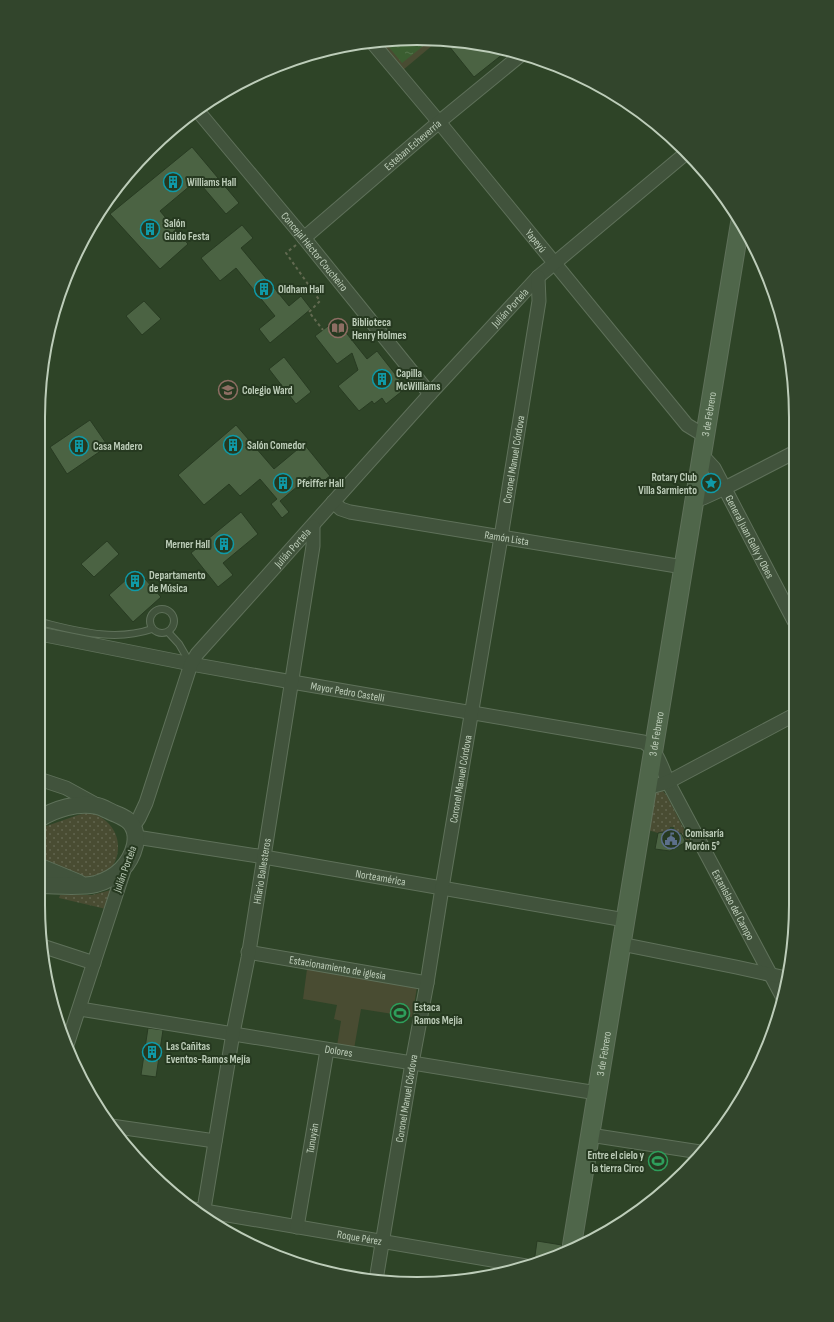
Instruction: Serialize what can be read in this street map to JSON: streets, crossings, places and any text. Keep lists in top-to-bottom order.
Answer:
{
  "streets": {
    "main road": ["3 de Febrero"],
    "street": [
      "Esteban Echeverría",
      "Yapeyú",
      "Concejal Héctor Coucheiro",
      "Julián Portela",
      "Coronel Manuel Córdova",
      "General Juan Gelly y Obes",
      "Ramón Lista",
      "Mayor Pedro Castelli",
      "Hilario Ballesteros",
      "Norteamérica",
      "Estanislao del Campo",
      "Estacionamiento de iglesia",
      "Dolores",
      "Tunuyán",
      "Roque Pérez"
    ]
  },
  "crossings": [
    ["Esteban Echeverría", "Yapeyú"],
    ["Esteban Echeverría", "Concejal Héctor Coucheiro"],
    ["Yapeyú", "Julián Portela"],
    ["Yapeyú", "3 de Febrero"],
    ["Concejal Héctor Coucheiro", "Julián Portela"],
    ["Julián Portela", "Coronel Manuel Córdova"],
    ["Julián Portela", "Ramón Lista"],
    ["Julián Portela", "Mayor Pedro Castelli"],
    ["Julián Portela", "Hilario Ballesteros"],
    ["Julián Portela", "Norteamérica"],
    ["Julián Portela", "Dolores"],
    ["3 de Febrero", "General Juan Gelly y Obes"],
    ["3 de Febrero", "Ramón Lista"],
    ["3 de Febrero", "Mayor Pedro Castelli"],
    ["3 de Febrero", "Norteamérica"],
    ["3 de Febrero", "Estanislao del Campo"],
    ["3 de Febrero", "Dolores"],
    ["Coronel Manuel Córdova", "Ramón Lista"],
    ["Coronel Manuel Córdova", "Mayor Pedro Castelli"],
    ["Coronel Manuel Córdova", "Norteamérica"],
    ["Coronel Manuel Córdova", "Estacionamiento de iglesia"],
    ["Coronel Manuel Córdova", "Dolores"],
    ["Coronel Manuel Córdova", "Roque Pérez"],
    ["Mayor Pedro Castelli", "Hilario Ballesteros"],
    ["Mayor Pedro Castelli", "Estanislao del Campo"],
    ["Hilario Ballesteros", "Norteamérica"],
    ["Hilario Ballesteros", "Estacionamiento de iglesia"],
    ["Hilario Ballesteros", "Dolores"],
    ["Dolores", "Tunuyán"],
    ["Tunuyán", "Roque Pérez"]
  ],
  "places": {
    "building": [
      "Williams Hall",
      "Salón Guido Festa",
      "Oldham Hall",
      "Capilla McWilliams",
      "Salón Comedor",
      "Casa Madero",
      "Pfeiffer Hall",
      "Merner Hall",
      "Departamento de Música",
      "Las Cañitas Eventos-Ramos Mejía"
    ],
    "library": ["Biblioteca Henry Holmes"],
    "school or university": ["Colegio Ward"],
    "place": ["Rotary Club Villa Sarmiento"],
    "public building": ["Comisaría Morón 5°"],
    "sports": ["Estaca Ramos Mejía", "Entre el cielo y la tierra Circo"]
  }
}
